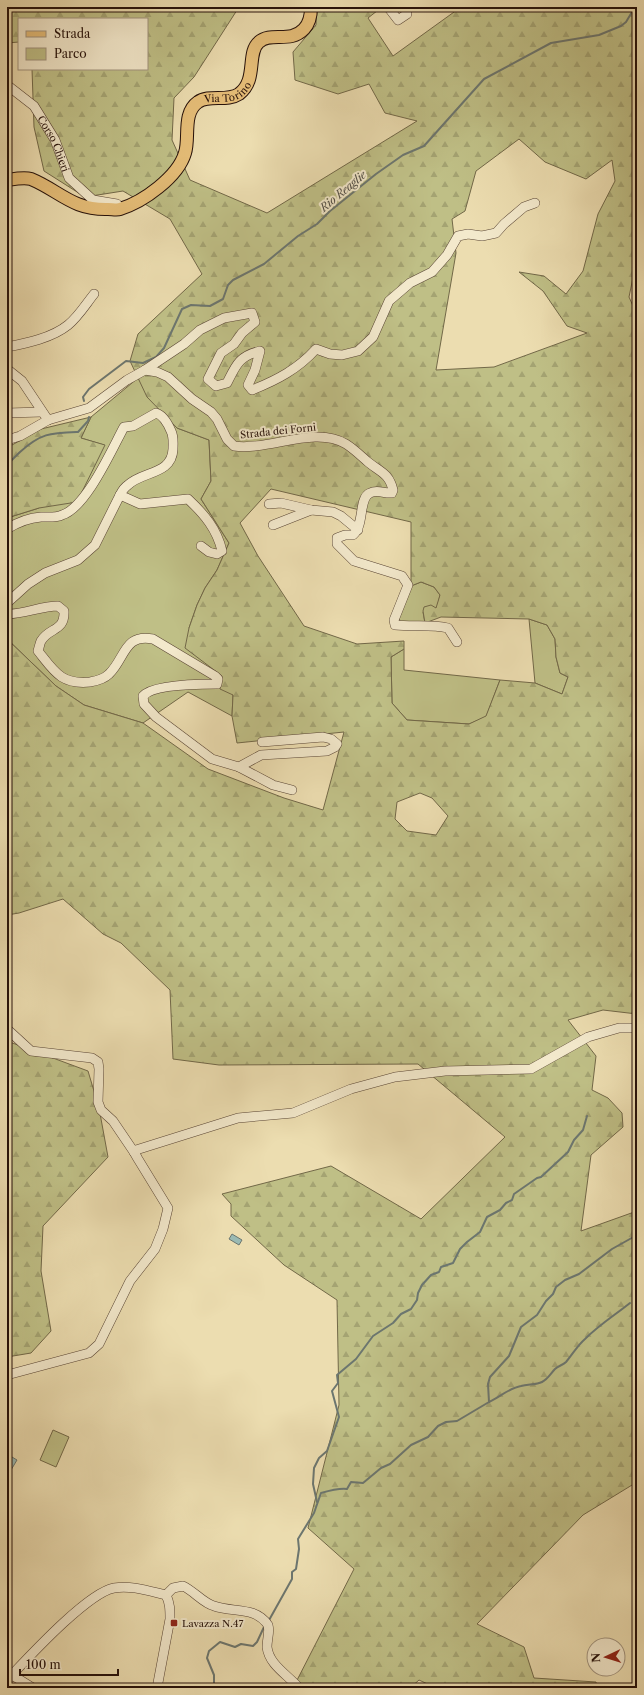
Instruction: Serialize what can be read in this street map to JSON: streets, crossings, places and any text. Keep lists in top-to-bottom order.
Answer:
{
  "streets": {
    "main road": ["Via Torino"],
    "street": ["Corso Chieri", "Strada dei Forni"]
  },
  "crossings": [
    ["Via Torino", "Corso Chieri"]
  ],
  "water": ["Rio Reaglie"],
  "places": {
    "transit": ["Lavazza N.47"]
  },
  "legend": ["Strada", "Parco"],
  "scale_bar": "100 m",
  "north": "left"
}
